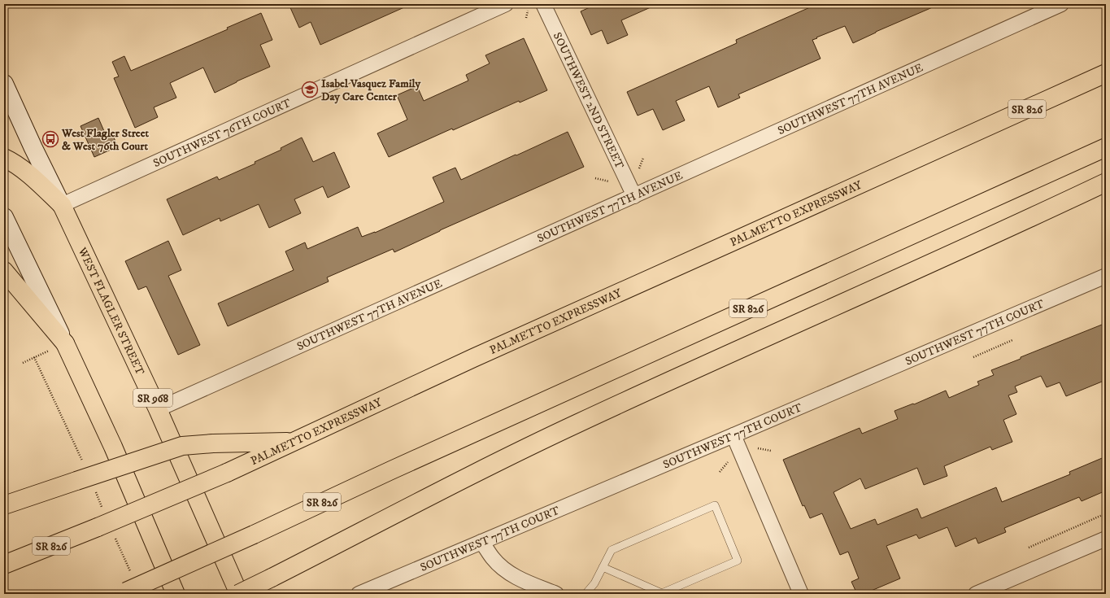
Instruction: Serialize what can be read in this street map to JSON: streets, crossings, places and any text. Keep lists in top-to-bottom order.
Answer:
{
  "streets": {
    "main road": [
      "SR 826",
      "PALMETTO EXPRESSWAY",
      "WEST FLAGLER STREET",
      "SR 968"
    ],
    "street": [
      "SOUTHWEST 77TH AVENUE",
      "SOUTHWEST 2ND STREET",
      "SOUTHWEST 76TH COURT",
      "SOUTHWEST 77TH COURT"
    ]
  },
  "crossings": [
    ["SOUTHWEST 77TH AVENUE", "SOUTHWEST 2ND STREET"],
    ["SOUTHWEST 77TH AVENUE", "WEST FLAGLER STREET"],
    ["SOUTHWEST 76TH COURT", "WEST FLAGLER STREET"]
  ],
  "places": {
    "school or university": ["Isabel Vasquez Family Day Care Center"],
    "bus stop": ["West Flagler Street & West 76th Court"]
  }
}
